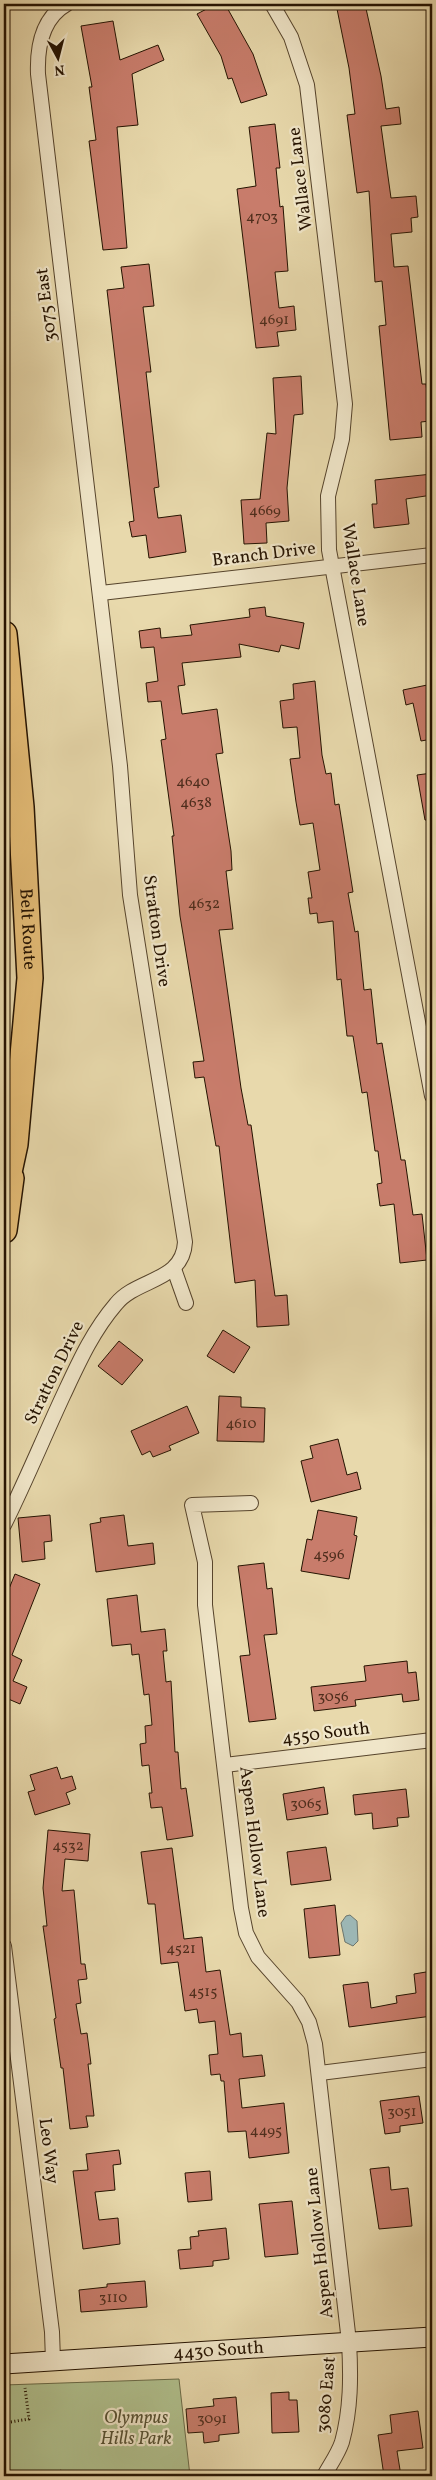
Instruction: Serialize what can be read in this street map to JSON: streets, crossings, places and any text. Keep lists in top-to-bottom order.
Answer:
{
  "streets": {
    "highway": ["Belt Route"],
    "main road": ["4430 South"],
    "street": [
      "Wallace Lane",
      "3075 East",
      "Branch Drive",
      "Stratton Drive",
      "4550 South",
      "Aspen Hollow Lane",
      "Leo Way",
      "3080 East"
    ]
  },
  "crossings": [
    ["Wallace Lane", "Branch Drive"],
    ["3075 East", "Branch Drive"],
    ["3075 East", "Stratton Drive"],
    ["Branch Drive", "Stratton Drive"],
    ["4550 South", "Aspen Hollow Lane"],
    ["Aspen Hollow Lane", "4430 South"],
    ["Aspen Hollow Lane", "3080 East"],
    ["Leo Way", "4430 South"],
    ["4430 South", "3080 East"]
  ],
  "parks": ["Olympus Hills Park"],
  "house_numbers": [
    "4703",
    "4691",
    "4669",
    "4640",
    "4638",
    "4632",
    "4610",
    "4596",
    "3056",
    "3065",
    "4532",
    "4521",
    "4515",
    "3051",
    "4495",
    "3110",
    "3091"
  ],
  "north": "bottom"
}
